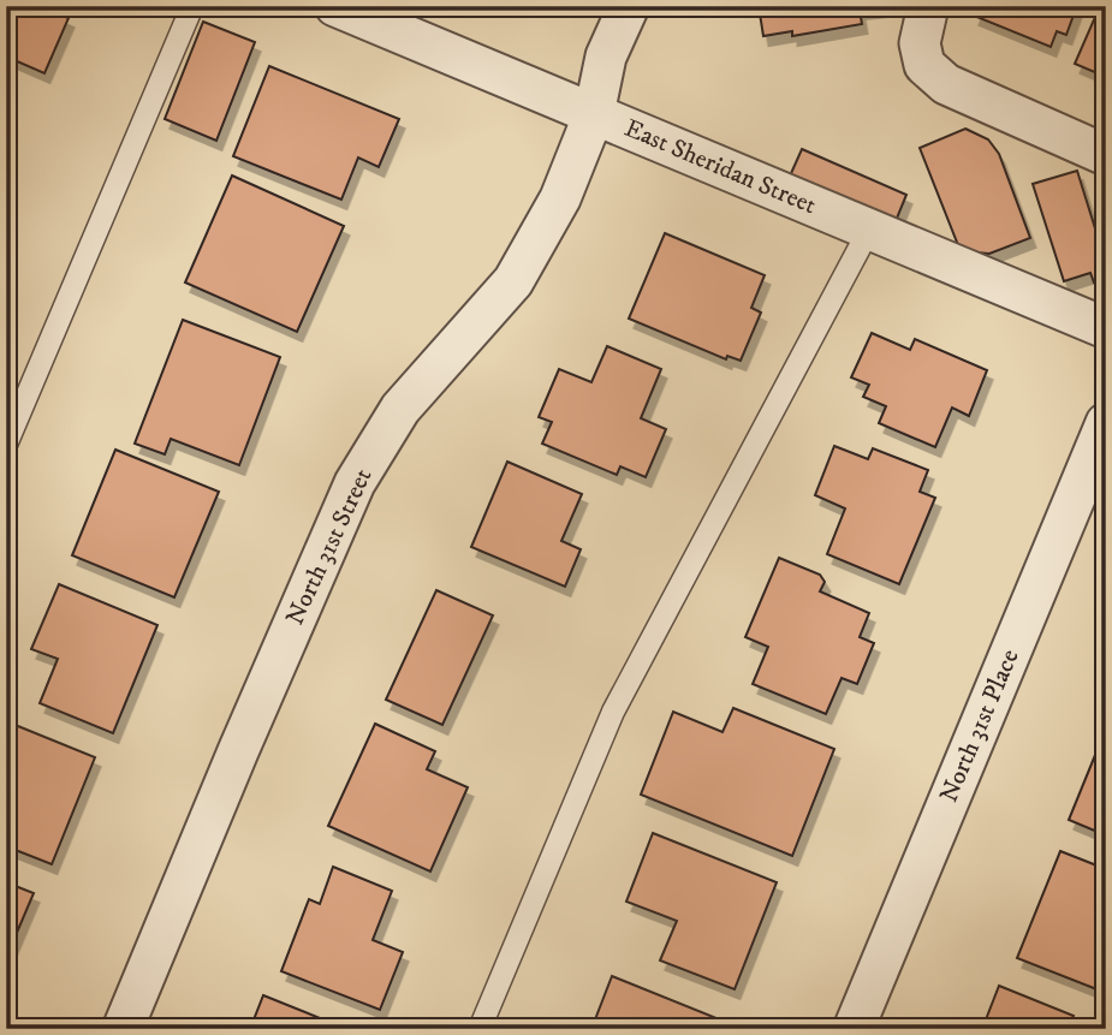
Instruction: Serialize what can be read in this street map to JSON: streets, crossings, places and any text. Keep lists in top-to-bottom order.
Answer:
{
  "streets": {
    "street": ["East Sheridan Street", "North 31st Street", "North 31st Place"]
  },
  "crossings": [
    ["East Sheridan Street", "North 31st Street"]
  ]
}
